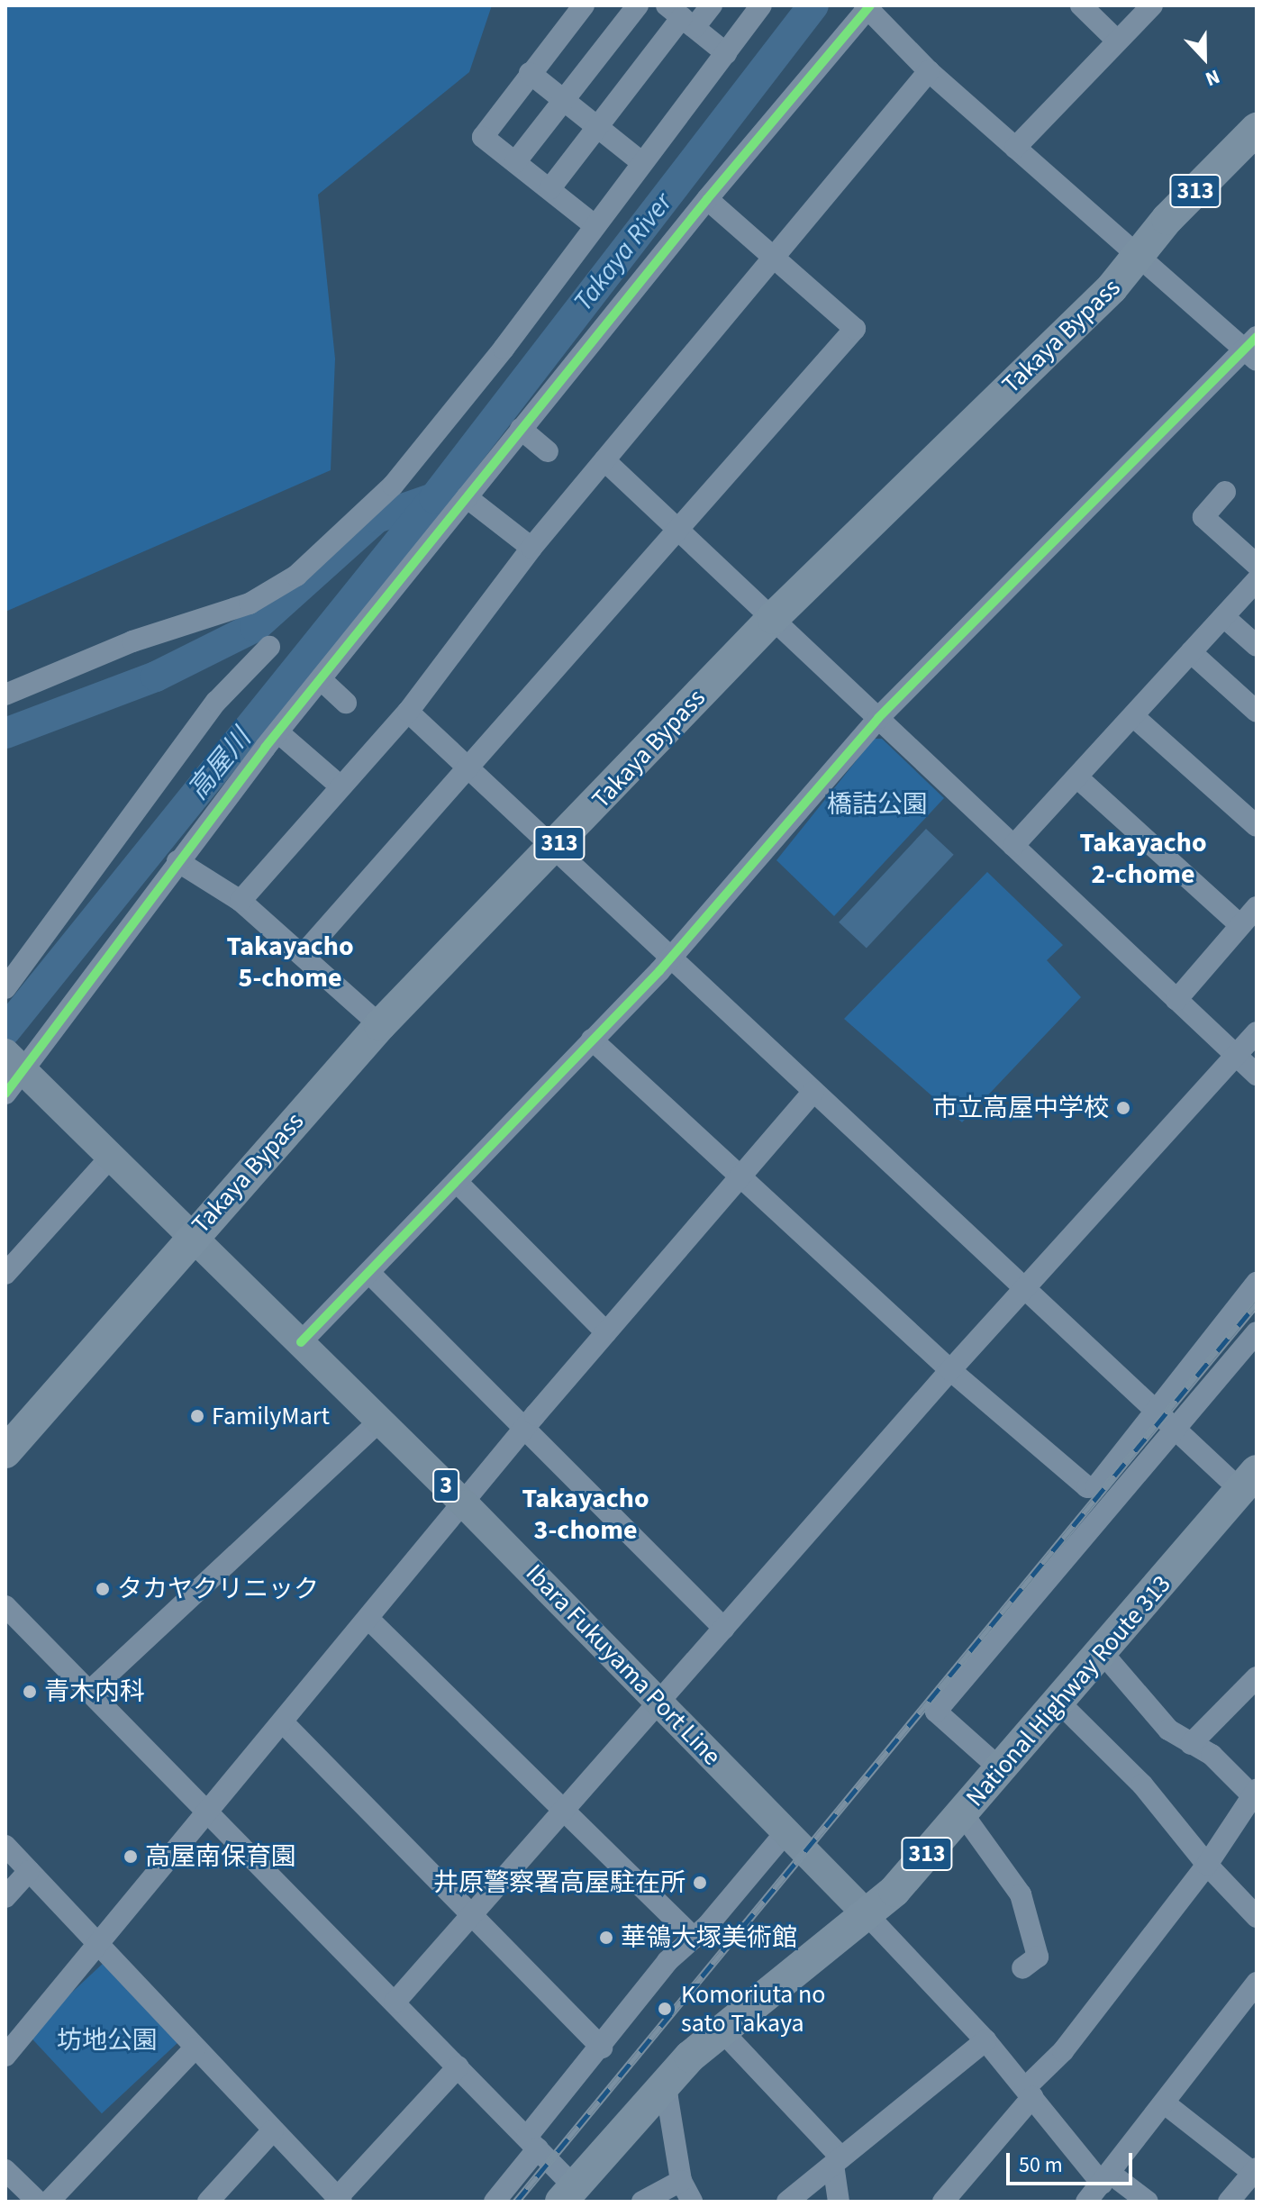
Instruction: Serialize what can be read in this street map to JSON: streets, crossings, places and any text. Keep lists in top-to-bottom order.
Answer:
{
  "streets": {
    "highway": ["313", "Takaya Bypass", "National Highway Route 313"],
    "main road": ["3", "Ibara Fukuyama Port Line"]
  },
  "crossings": [
    ["313", "Takaya Bypass"],
    ["Takaya Bypass", "Ibara Fukuyama Port Line"],
    ["Ibara Fukuyama Port Line", "National Highway Route 313"]
  ],
  "districts": ["Takayacho 2-chome", "Takayacho 5-chome", "Takayacho 3-chome"],
  "water": ["Takaya River", "高屋川"],
  "parks": ["橋詰公園", "坊地公園"],
  "places": [
    "市立高屋中学校",
    "FamilyMart",
    "タカヤクリニック",
    "青木内科",
    "高屋南保育園",
    "井原警察署高屋駐在所",
    "華鴒大塚美術館",
    "Komoriuta no sato Takaya"
  ],
  "scale_bar": "50 m",
  "north": "bottom"
}
